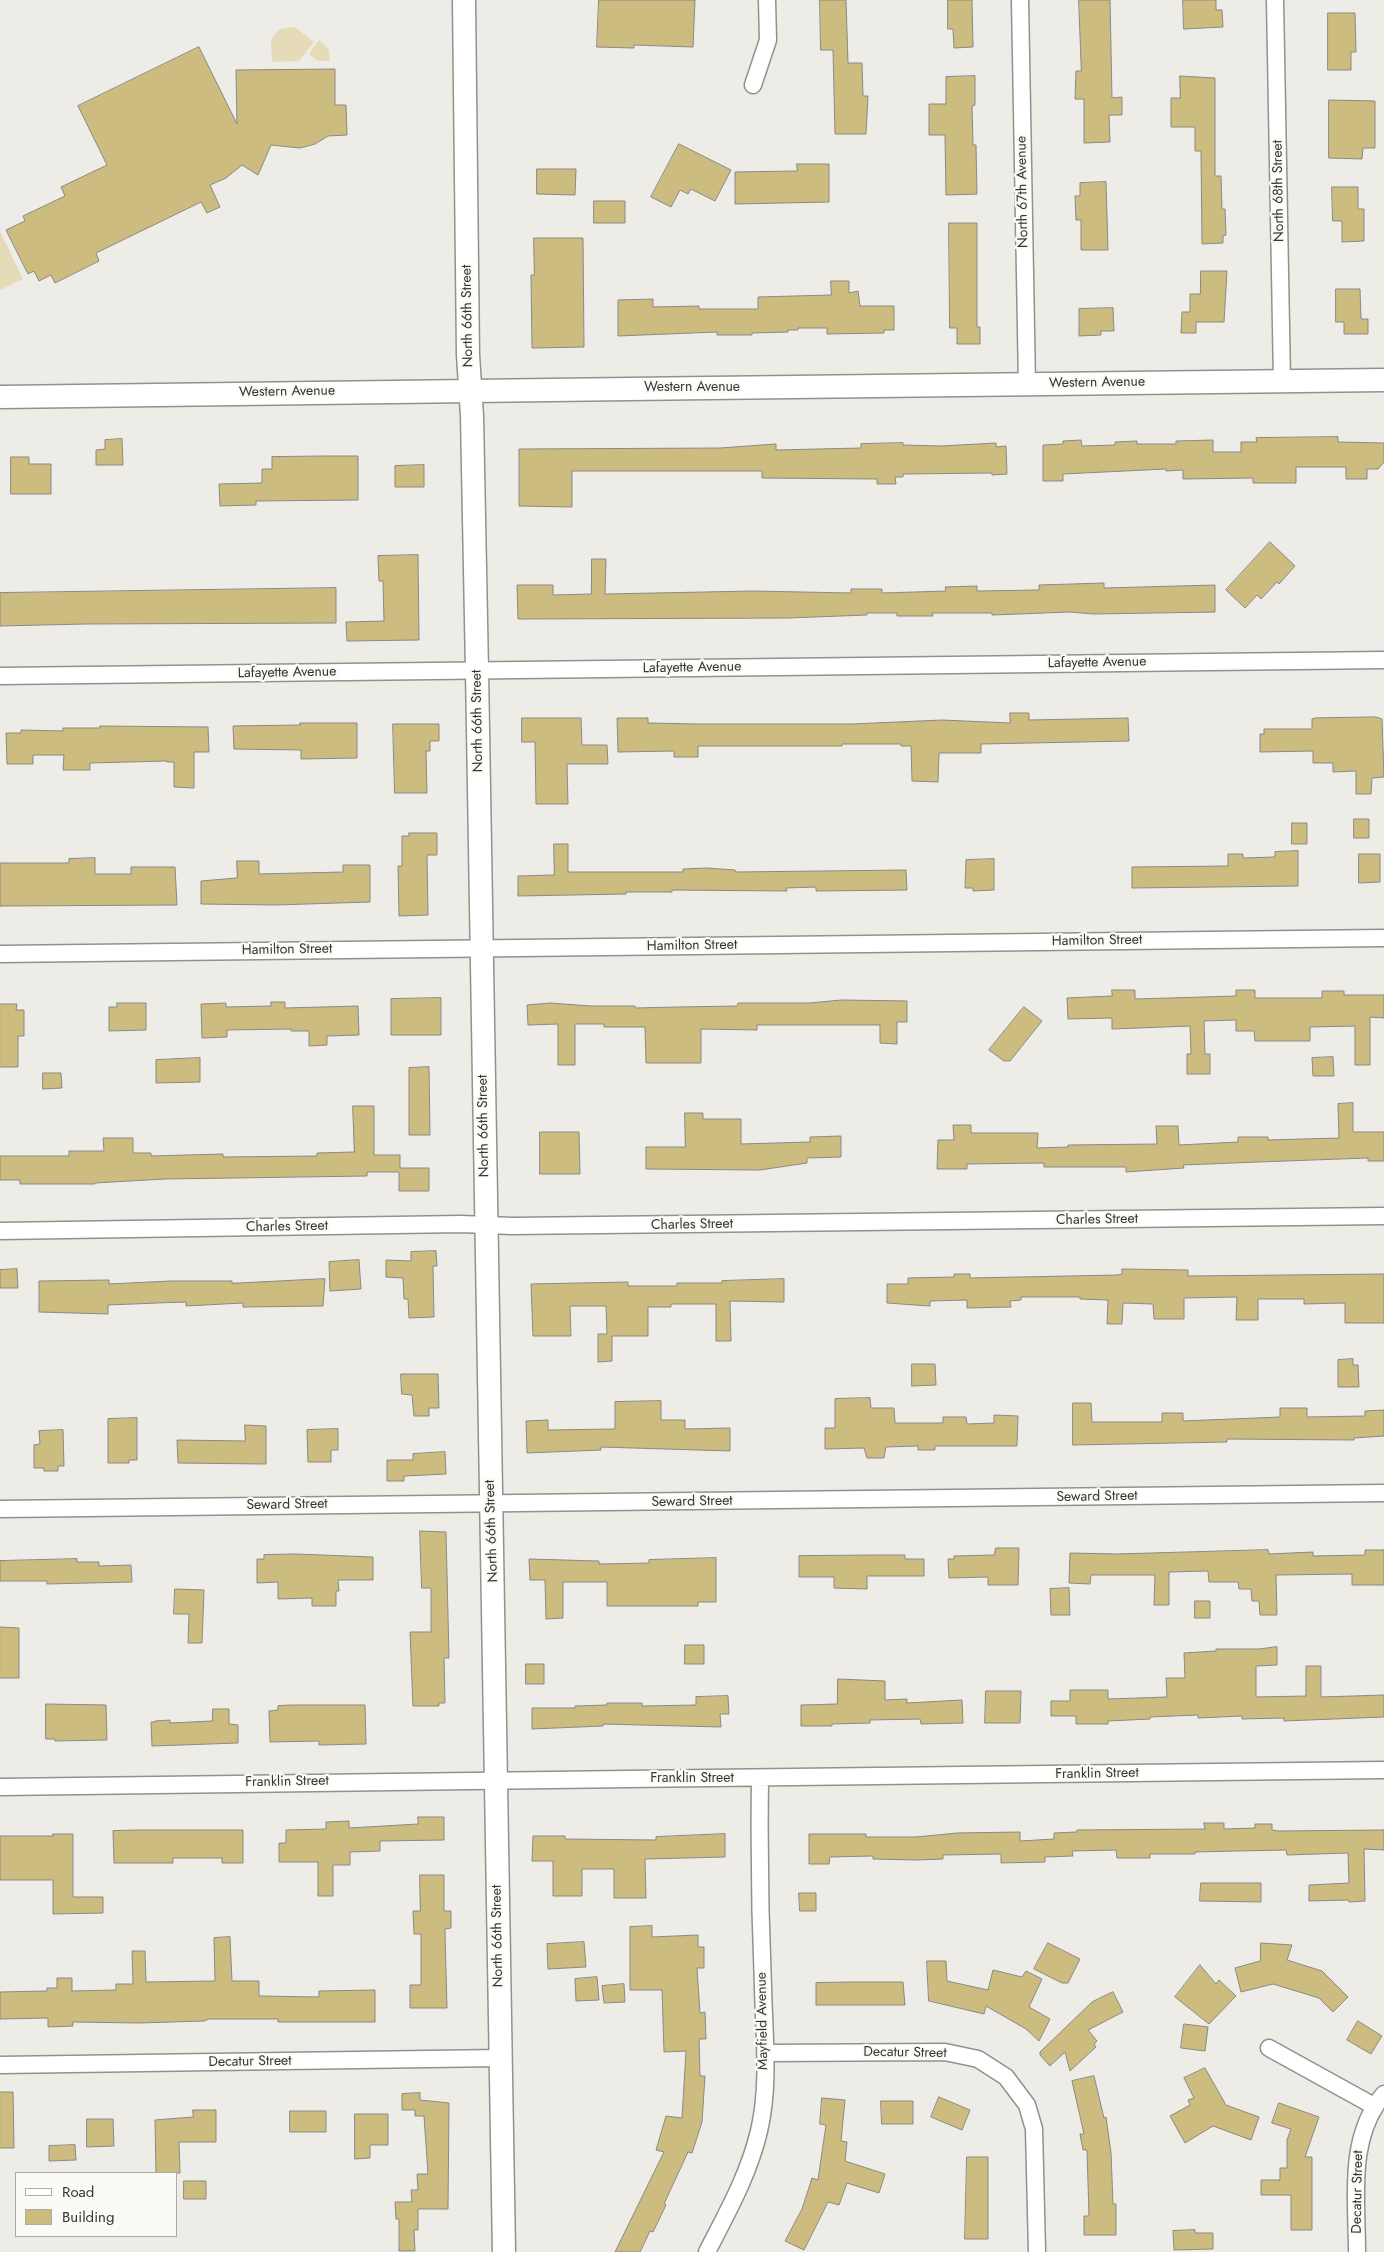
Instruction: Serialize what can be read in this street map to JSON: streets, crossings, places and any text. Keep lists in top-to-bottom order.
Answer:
{
  "streets": {
    "street": [
      "North 68th Street",
      "North 67th Avenue",
      "North 66th Street",
      "Western Avenue",
      "Lafayette Avenue",
      "Hamilton Street",
      "Charles Street",
      "Seward Street",
      "Franklin Street",
      "Mayfield Avenue",
      "Decatur Street"
    ]
  },
  "crossings": [
    ["North 68th Street", "Western Avenue"],
    ["North 67th Avenue", "Western Avenue"],
    ["North 66th Street", "Western Avenue"],
    ["North 66th Street", "Lafayette Avenue"],
    ["North 66th Street", "Hamilton Street"],
    ["North 66th Street", "Charles Street"],
    ["North 66th Street", "Seward Street"],
    ["North 66th Street", "Franklin Street"],
    ["North 66th Street", "Decatur Street"],
    ["Franklin Street", "Mayfield Avenue"],
    ["Mayfield Avenue", "Decatur Street"]
  ],
  "legend": ["Road", "Building"]
}
